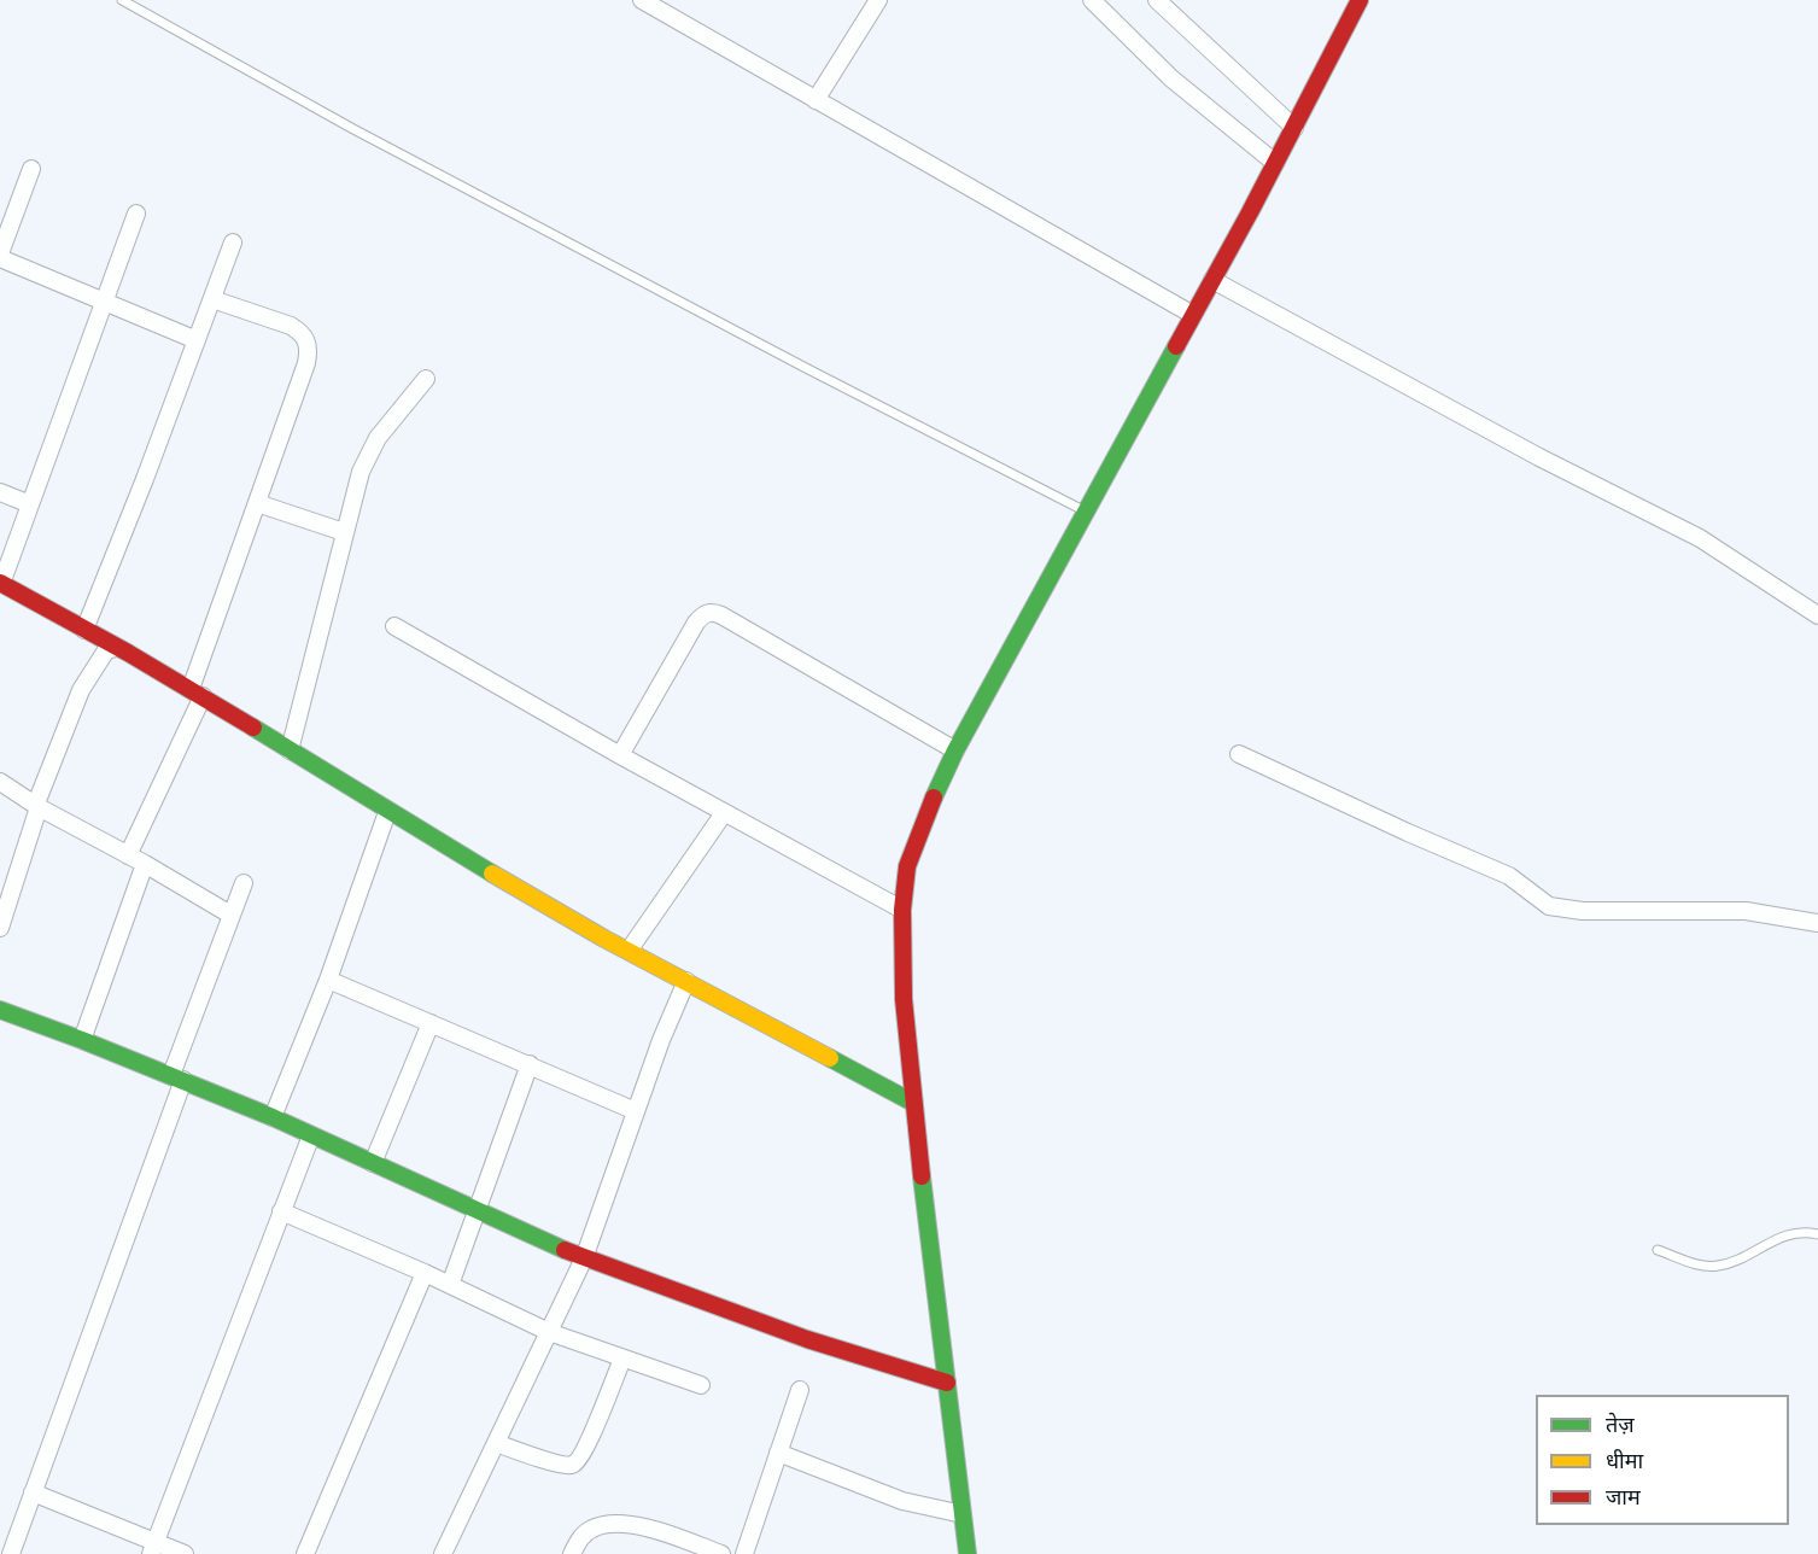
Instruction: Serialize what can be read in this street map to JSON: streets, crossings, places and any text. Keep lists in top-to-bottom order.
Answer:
{
  "legend": ["तेज़", "धीमा", "जाम"]
}
